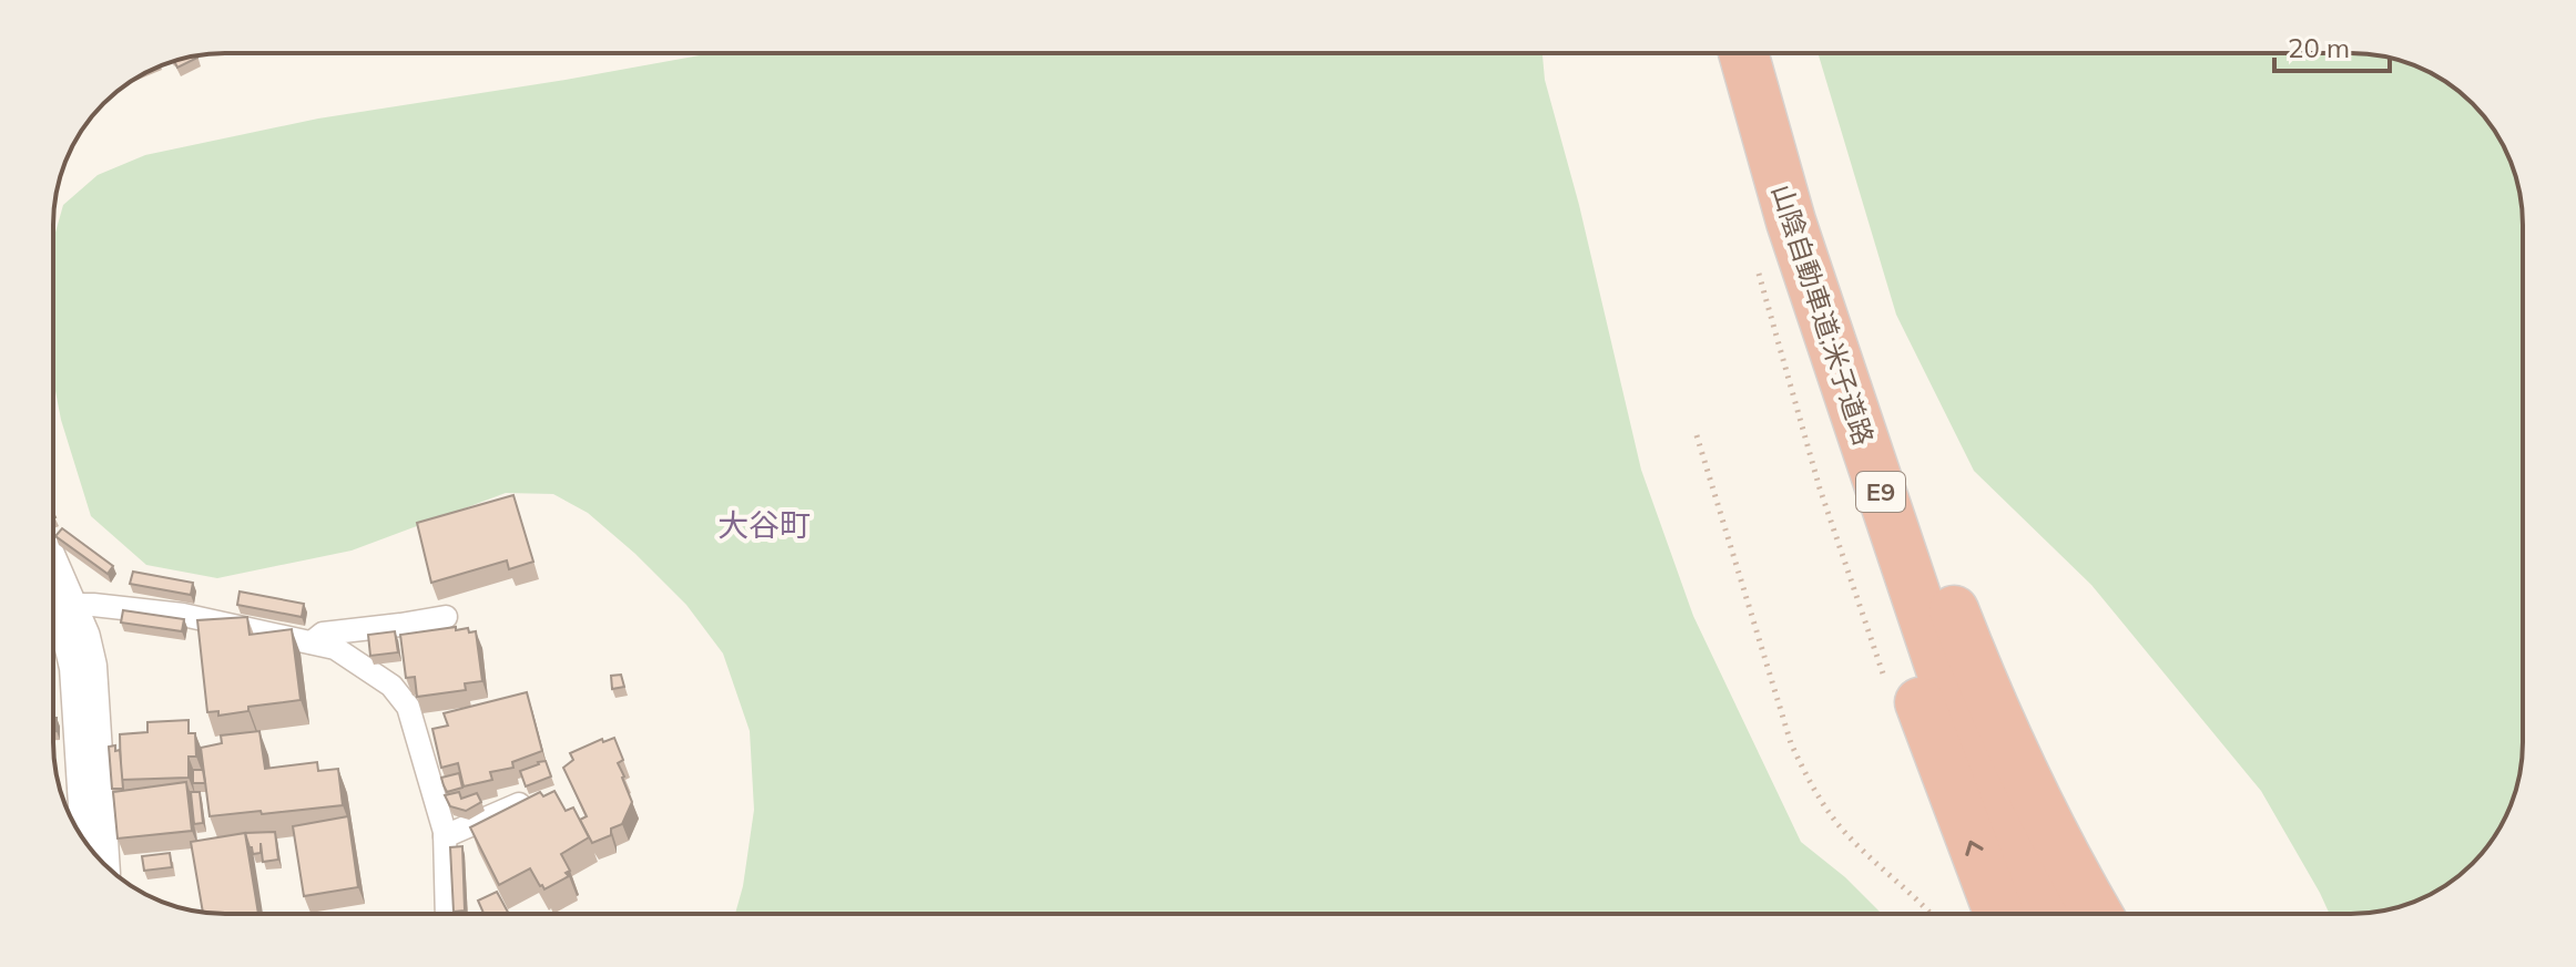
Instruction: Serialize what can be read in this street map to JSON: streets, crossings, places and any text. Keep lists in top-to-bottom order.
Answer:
{
  "streets": {
    "highway": ["山陰自動車道;米子道路", "E9"]
  },
  "districts": ["大谷町"],
  "scale_bar": "20 m"
}
